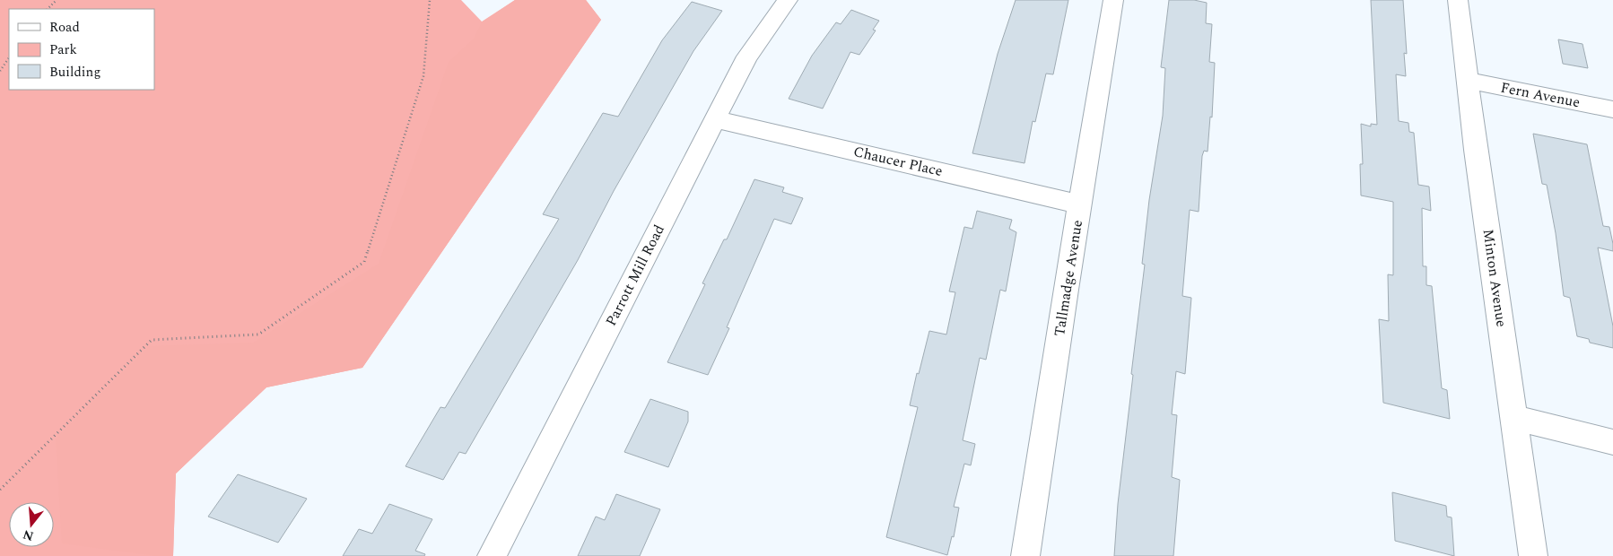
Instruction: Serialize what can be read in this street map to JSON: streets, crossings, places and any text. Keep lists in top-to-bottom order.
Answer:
{
  "streets": {
    "street": [
      "Fern Avenue",
      "Chaucer Place",
      "Parrott Mill Road",
      "Tallmadge Avenue",
      "Minton Avenue"
    ]
  },
  "crossings": [
    ["Fern Avenue", "Minton Avenue"],
    ["Chaucer Place", "Parrott Mill Road"],
    ["Chaucer Place", "Tallmadge Avenue"]
  ],
  "legend": ["Road", "Park", "Building"],
  "north": "bottom"
}
